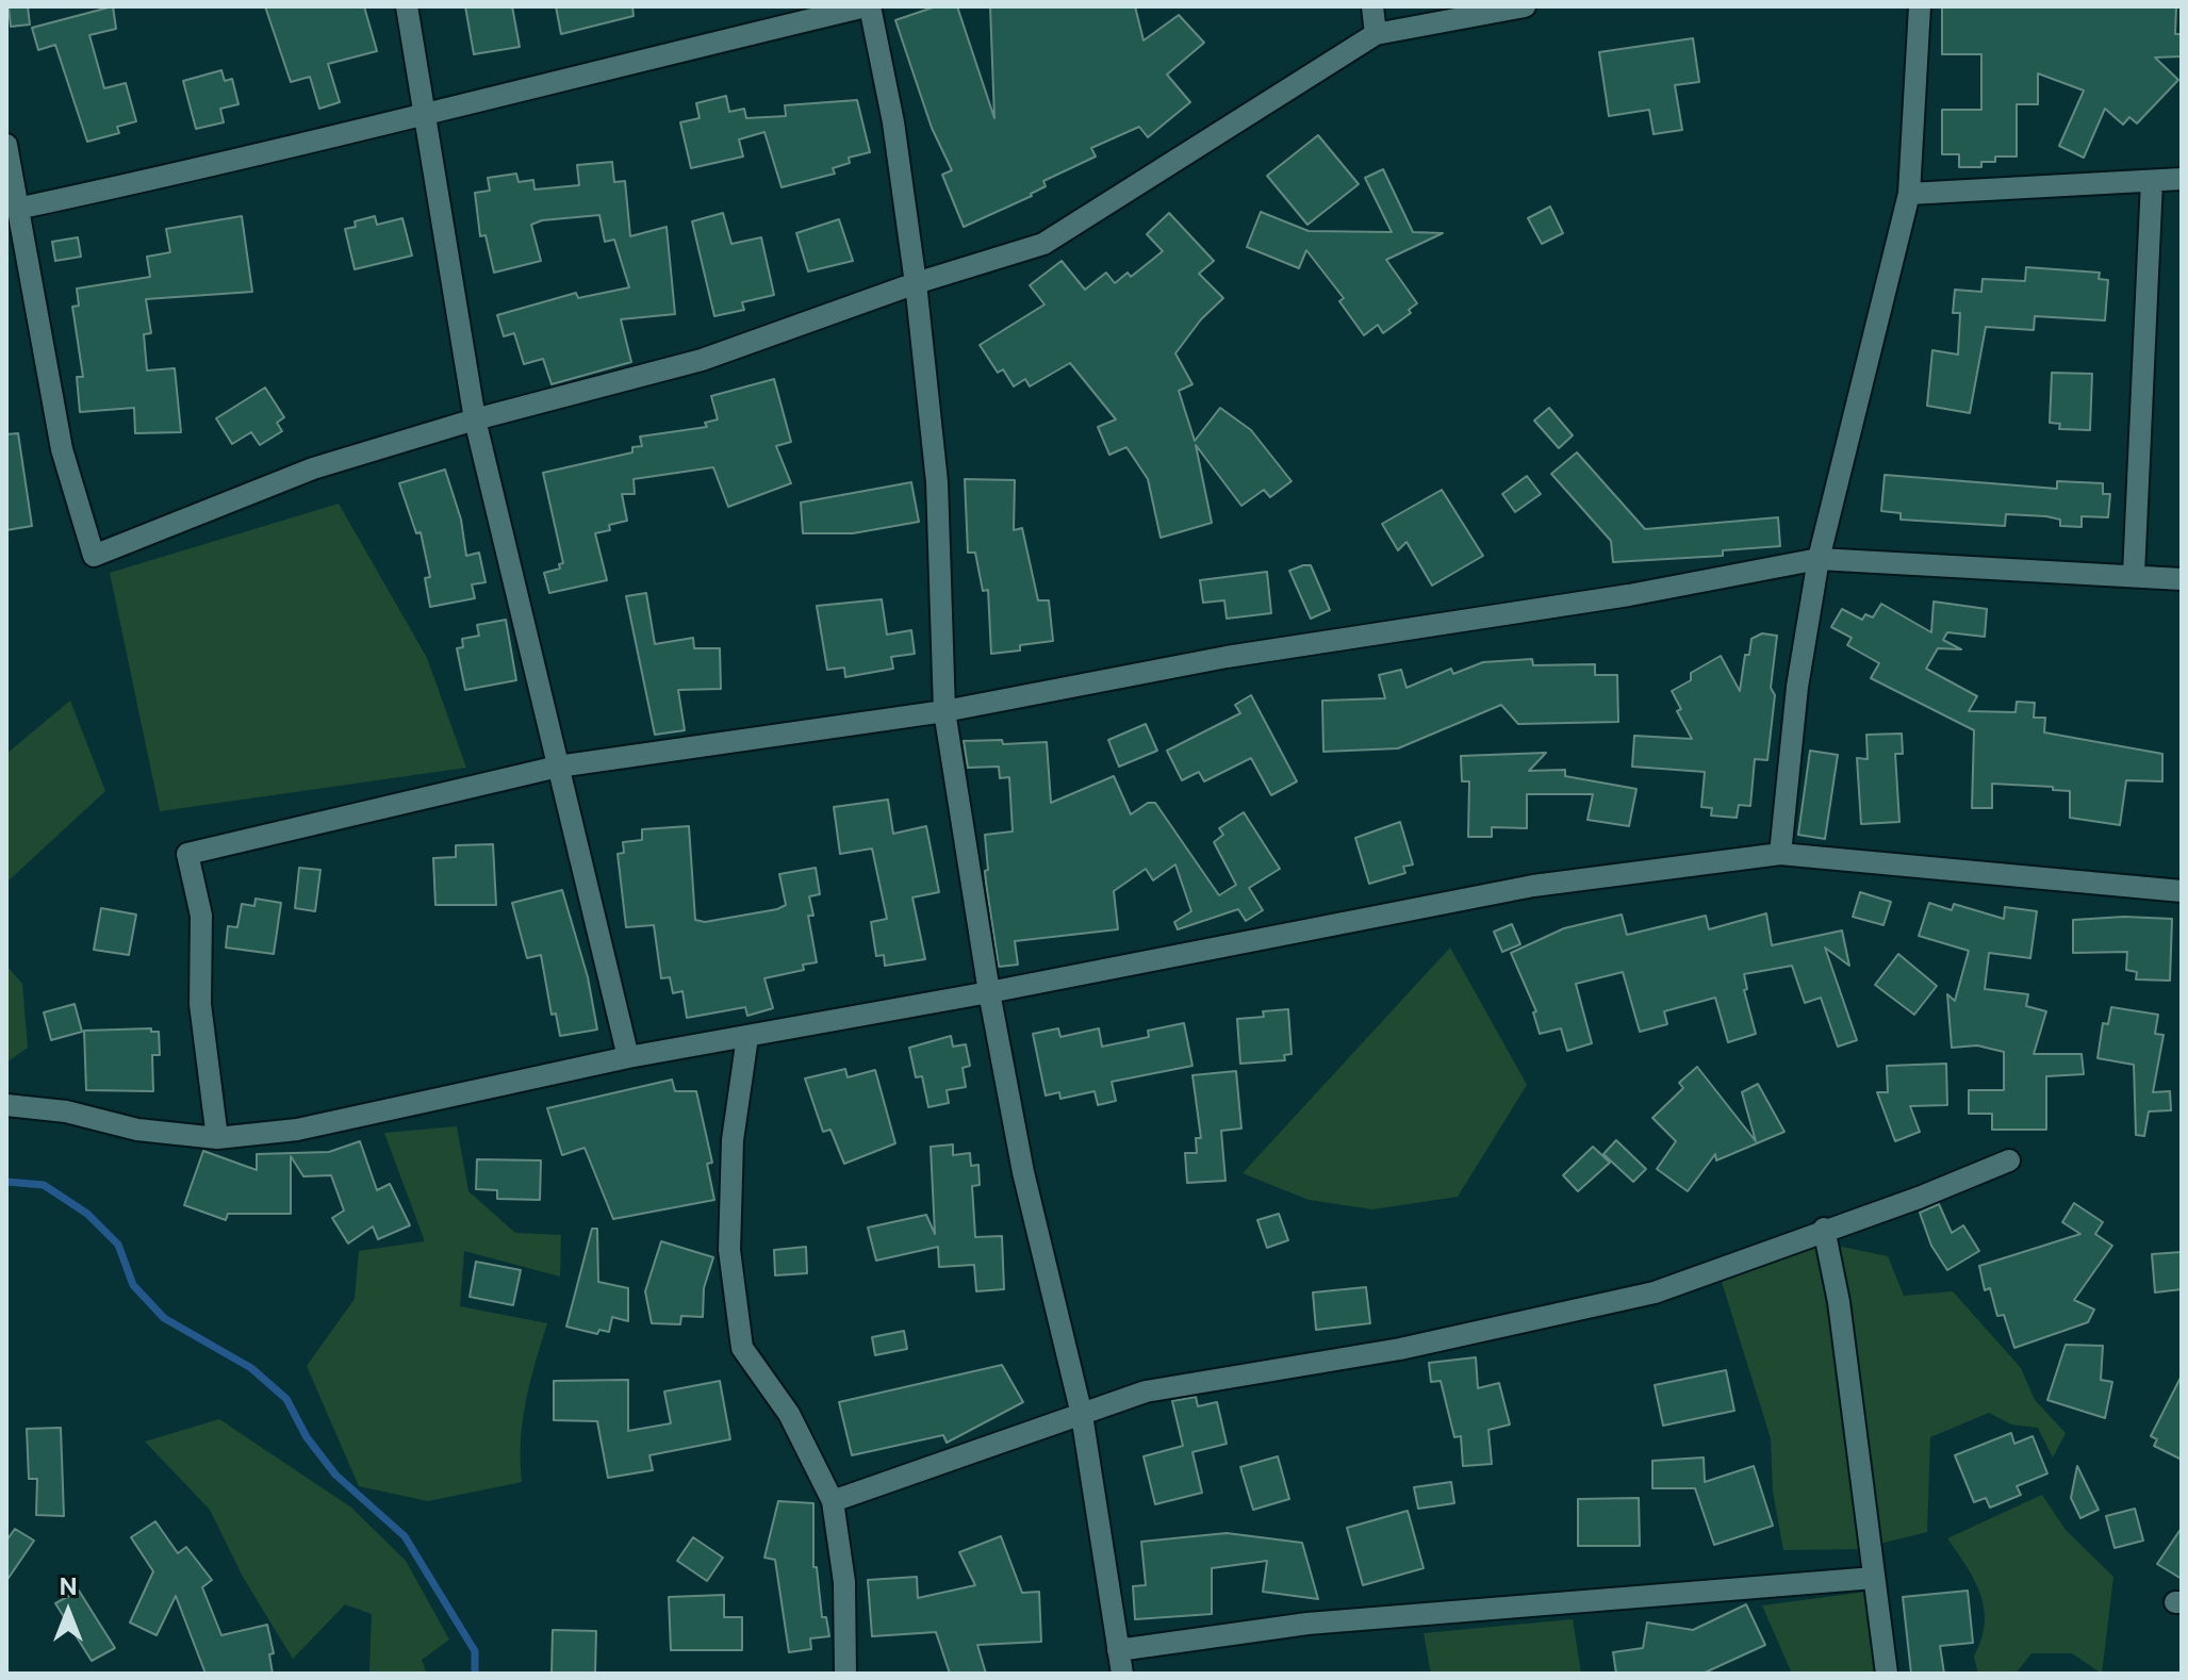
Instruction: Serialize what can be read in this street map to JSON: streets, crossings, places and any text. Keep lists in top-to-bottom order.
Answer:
{
  "north": "top"
}
